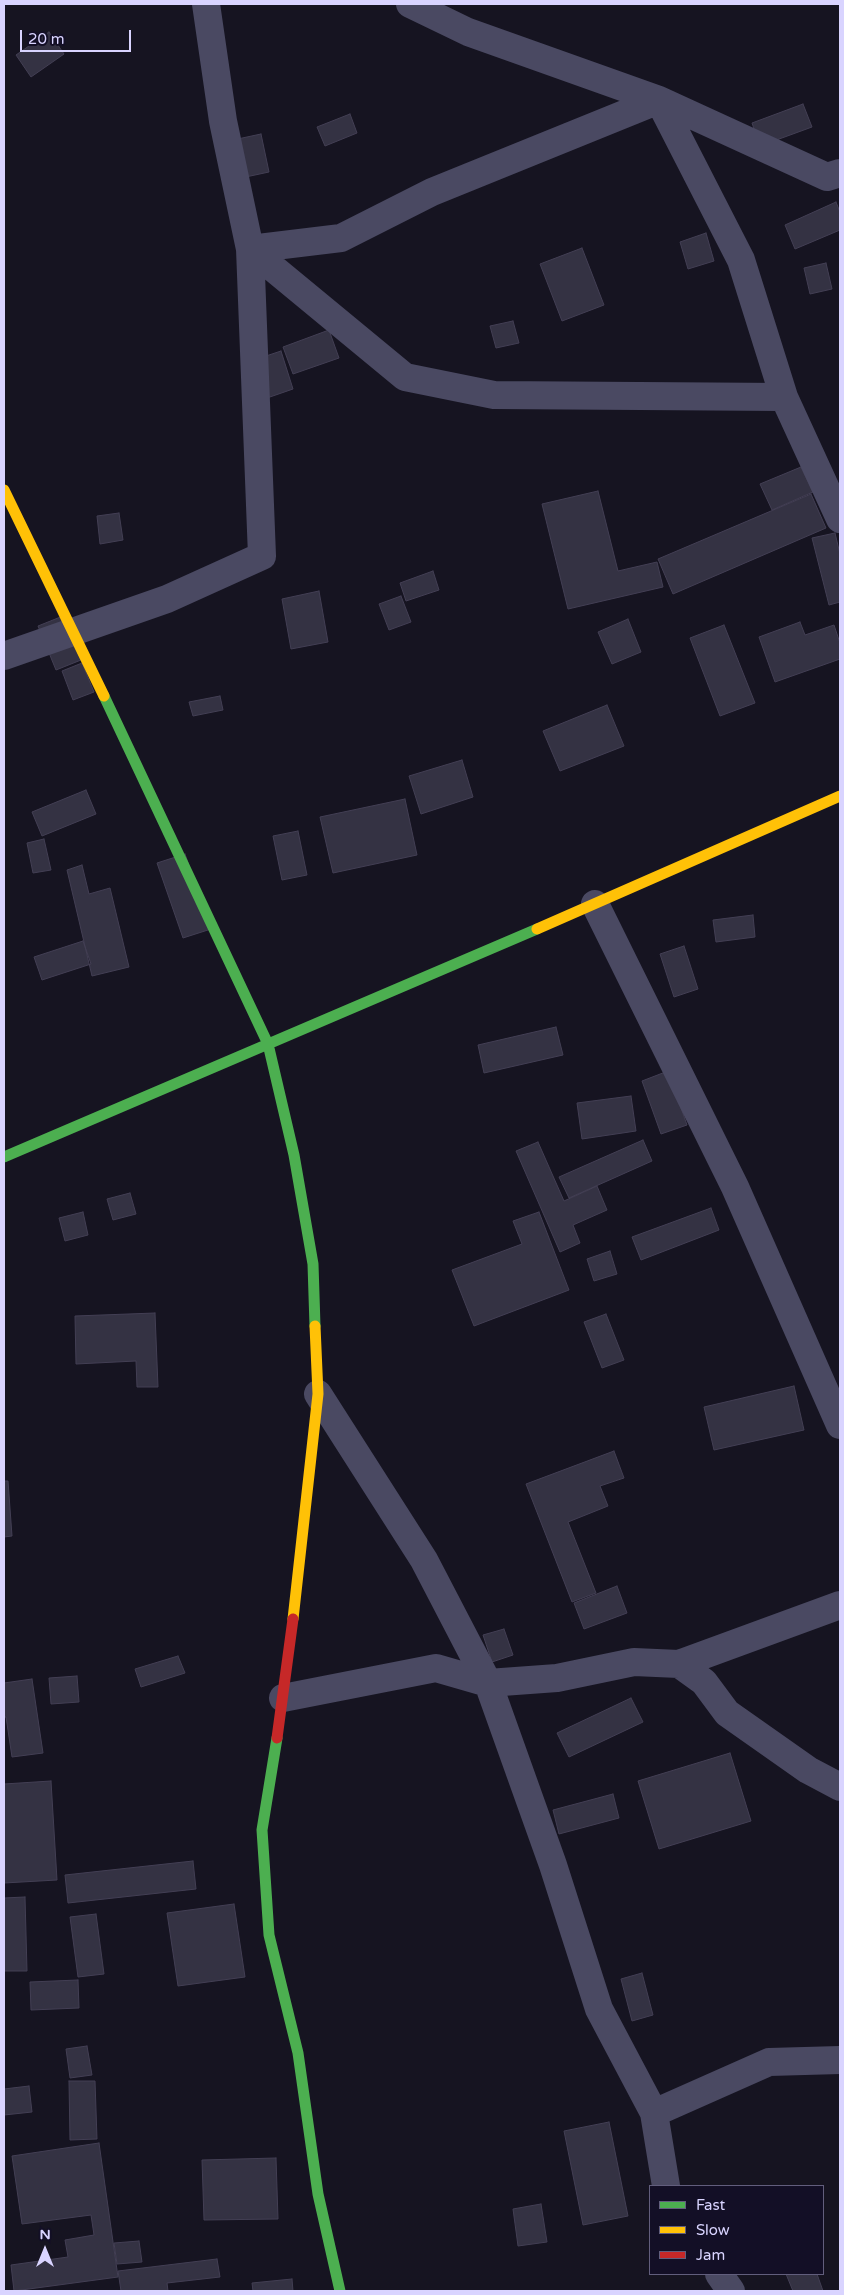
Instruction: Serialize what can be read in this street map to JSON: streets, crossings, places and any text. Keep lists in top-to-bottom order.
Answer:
{
  "legend": ["Fast", "Slow", "Jam"],
  "scale_bar": "20 m",
  "north": "top"
}
